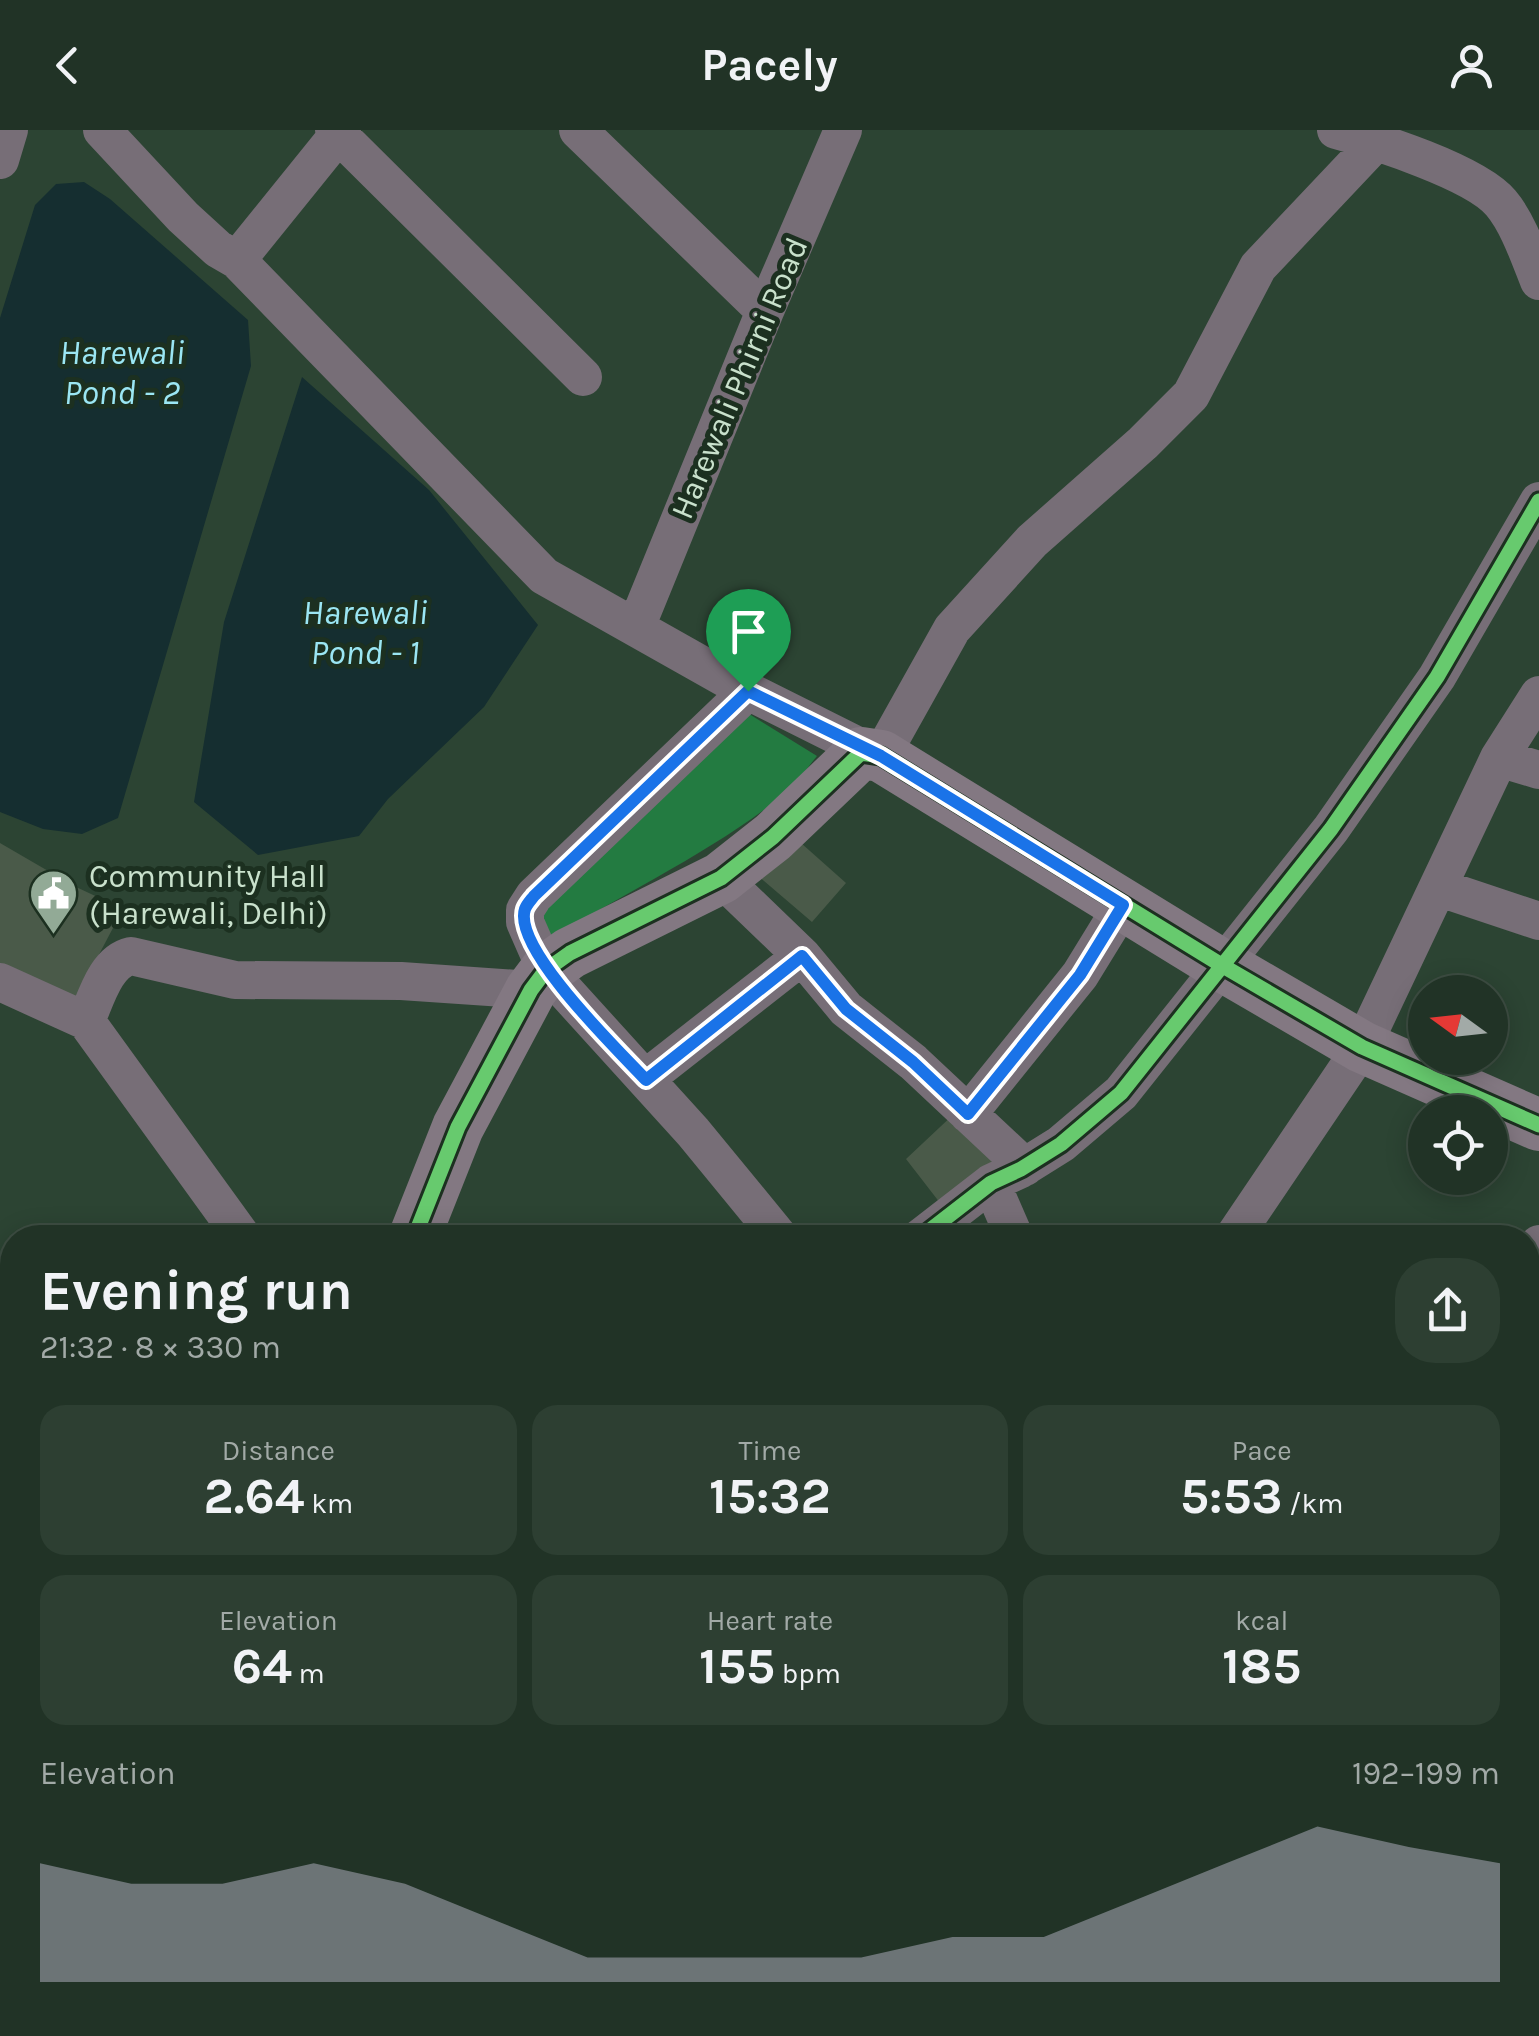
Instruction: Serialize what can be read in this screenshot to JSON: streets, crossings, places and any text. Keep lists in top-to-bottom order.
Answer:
{
  "streets": {
    "street": ["Harewali Phirni Road"]
  },
  "water": ["Harewali Pond - 2", "Harewali Pond - 1"],
  "places": {
    "public building": ["Community Hall (Harewali, Delhi)"]
  },
  "north": "left",
  "page": {
    "header": "Pacely",
    "heading": ["Evening run", "21:32 · 8 × 330 m"],
    "stats": [
      ["Distance", "2.64 km"],
      ["Time", "15:32"],
      ["Pace", "5:53 /km"],
      ["Elevation", "64 m"],
      ["Heart rate", "155 bpm"],
      ["kcal", "185"]
    ],
    "chart": ["Elevation", "192–199 m"]
  }
}
